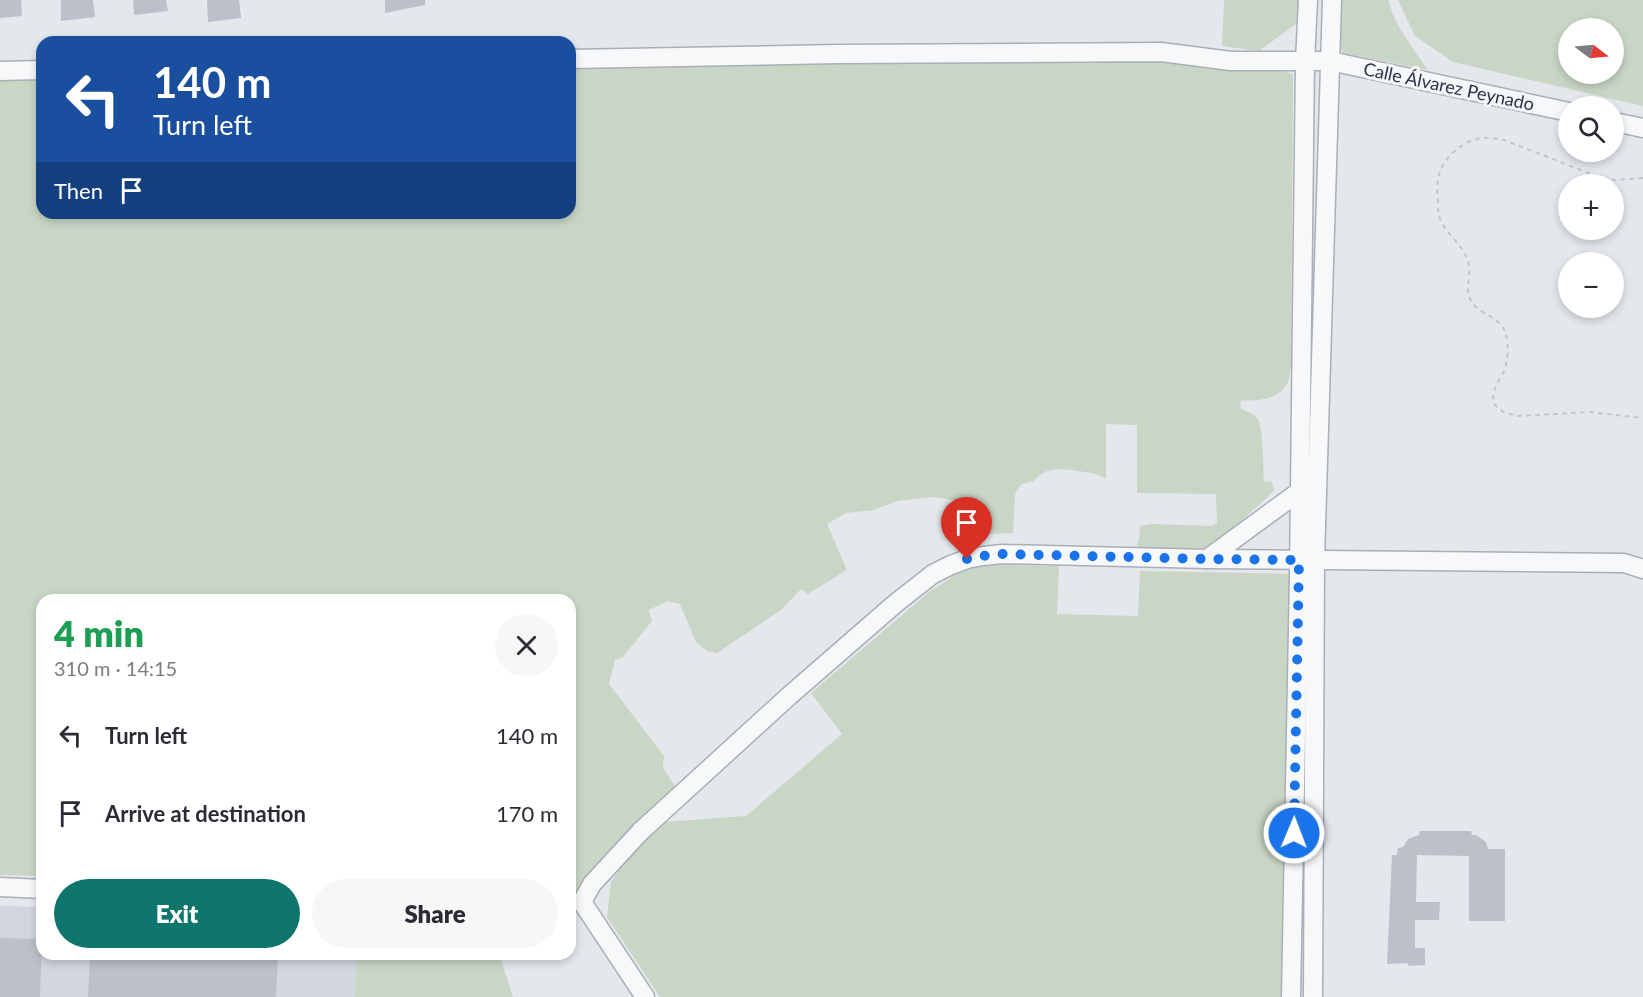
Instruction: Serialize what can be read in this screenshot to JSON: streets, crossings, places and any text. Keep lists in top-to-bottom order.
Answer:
{
  "streets": {
    "street": ["Calle Álvarez Peynado"]
  },
  "north": "right",
  "page": {
    "map_buttons": ["+", "−"],
    "turn": ["140 m", "Turn left"],
    "then": "Then",
    "heading": ["4 min", "310 m · 14:15"],
    "list": [
      {
        "name": "Turn left",
        "value": "140 m"
      },
      {
        "name": "Arrive at destination",
        "value": "170 m"
      }
    ],
    "buttons": ["Exit", "Share"]
  }
}
